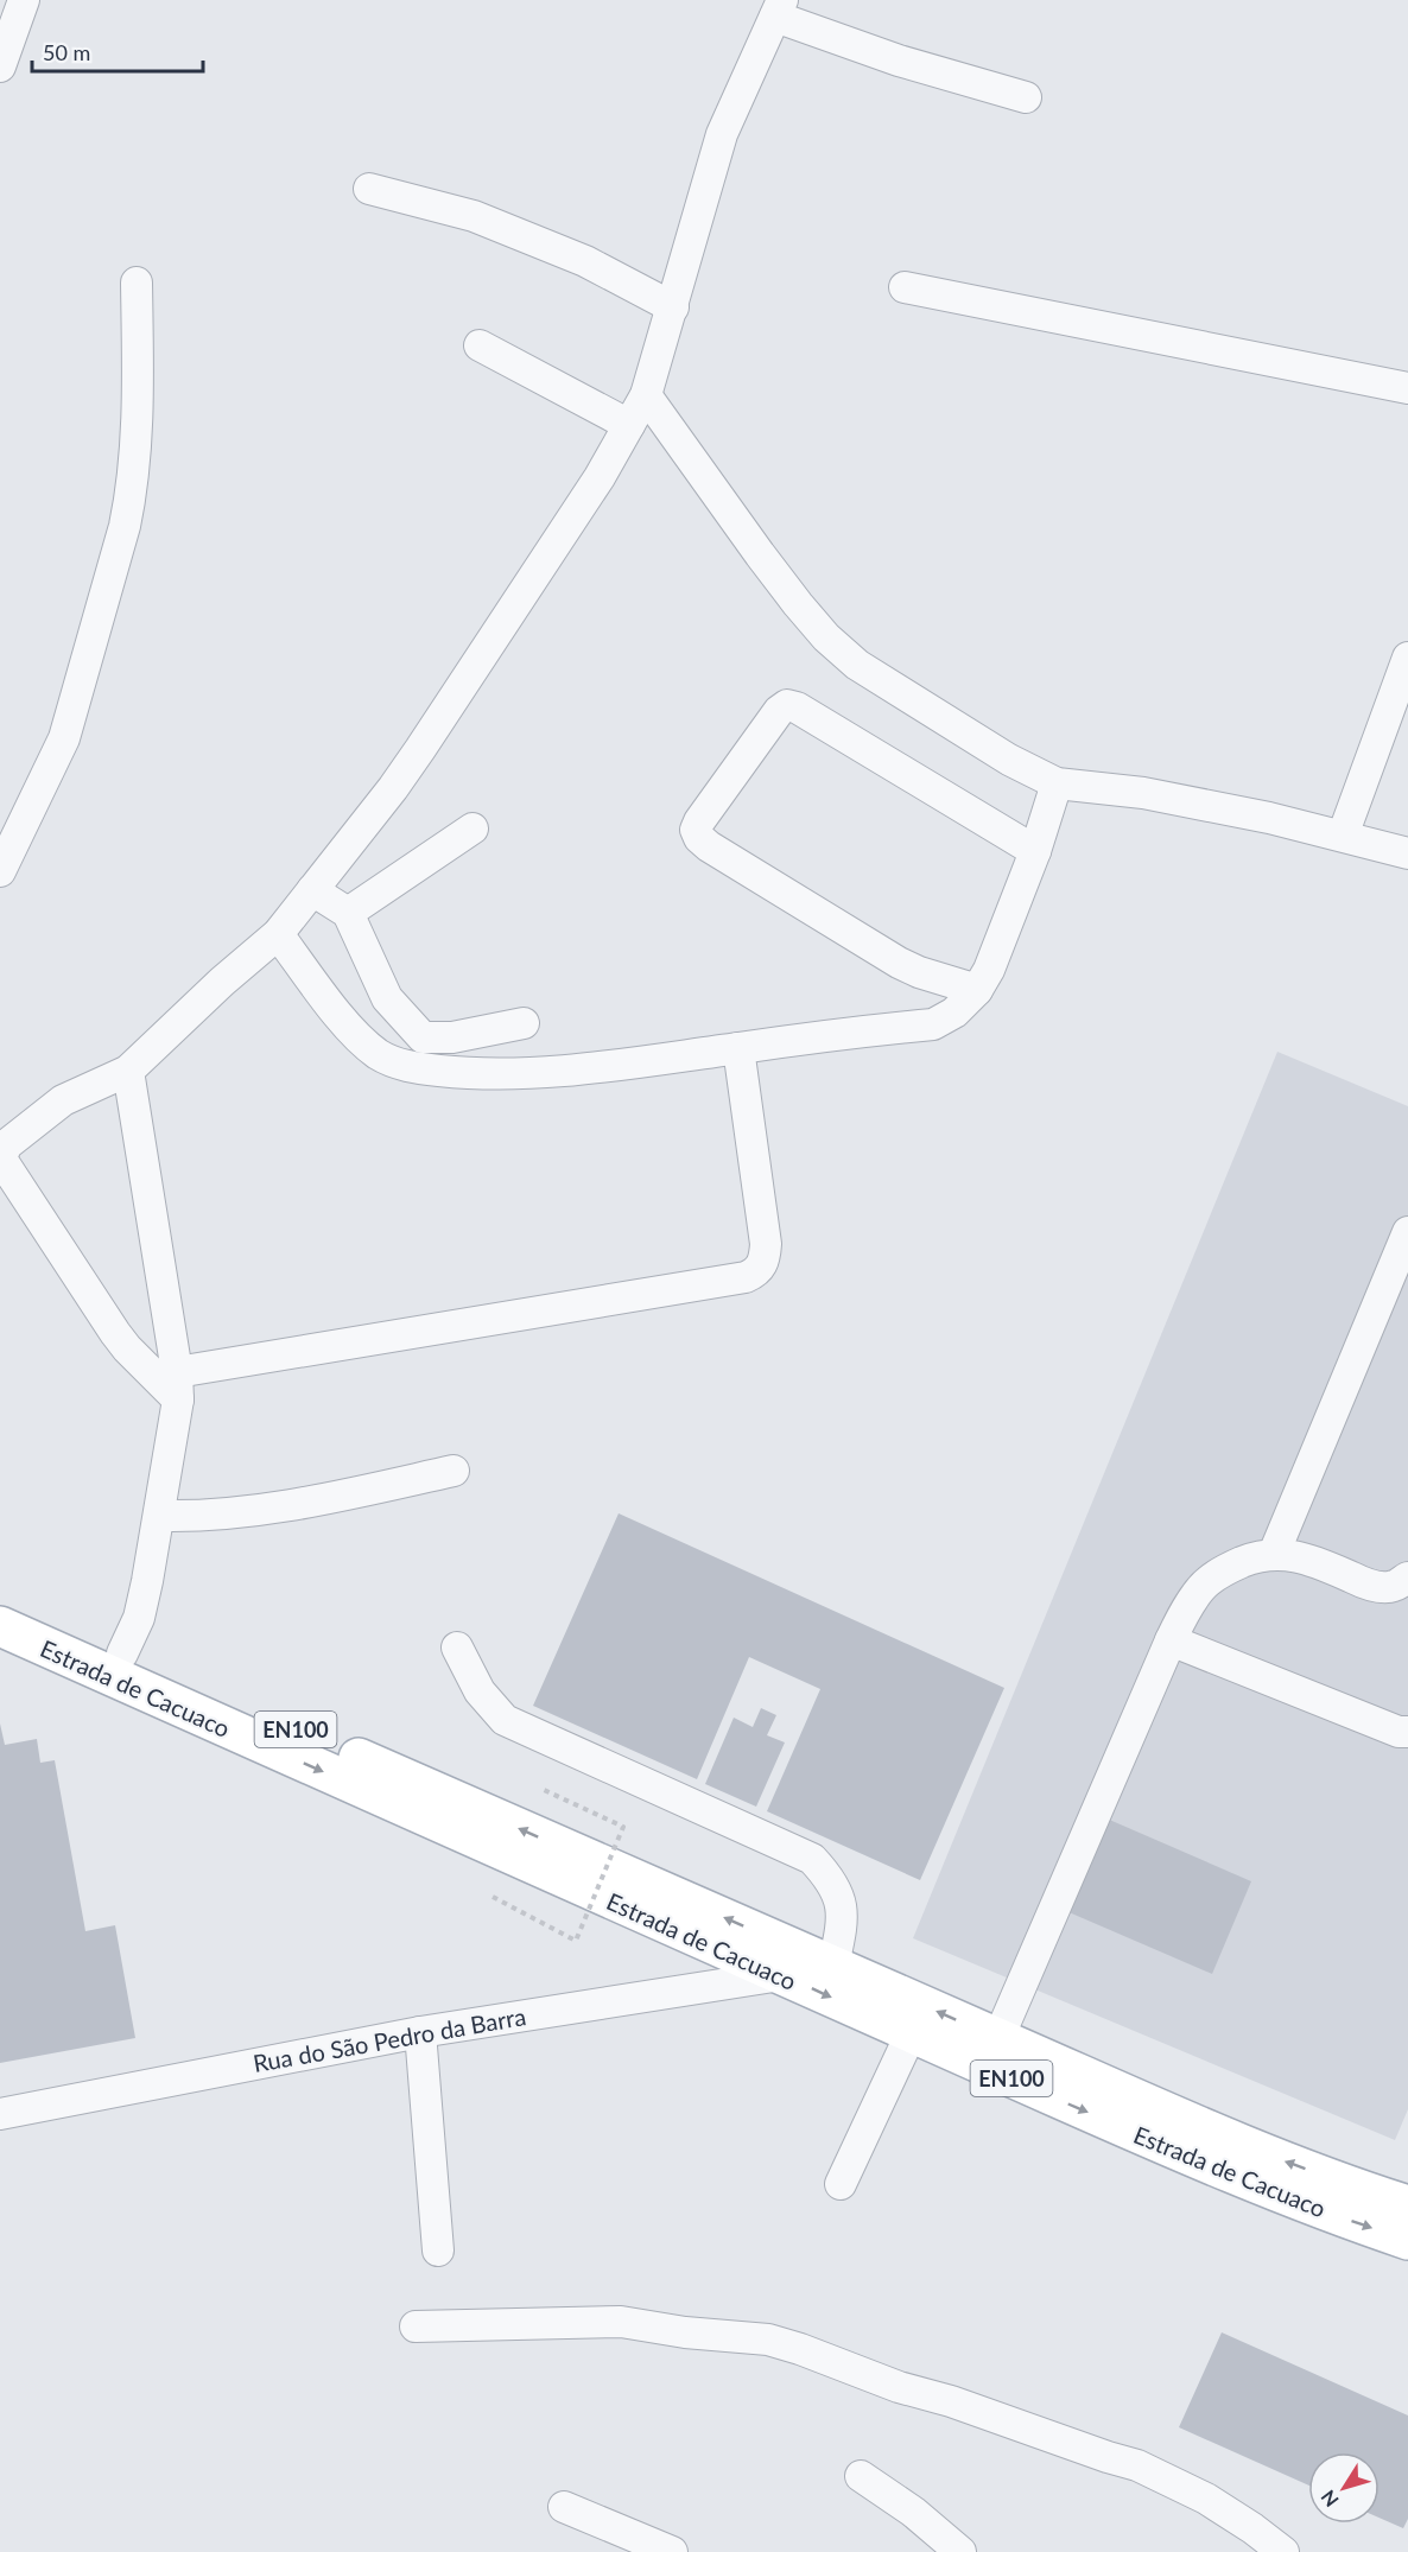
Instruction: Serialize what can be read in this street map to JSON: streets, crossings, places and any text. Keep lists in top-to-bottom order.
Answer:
{
  "streets": {
    "main road": ["Estrada de Cacuaco", "EN100"],
    "street": ["Rua do São Pedro da Barra"]
  },
  "crossings": [
    ["Estrada de Cacuaco", "Rua do São Pedro da Barra"]
  ],
  "scale_bar": "50 m",
  "north": "bottom left"
}
